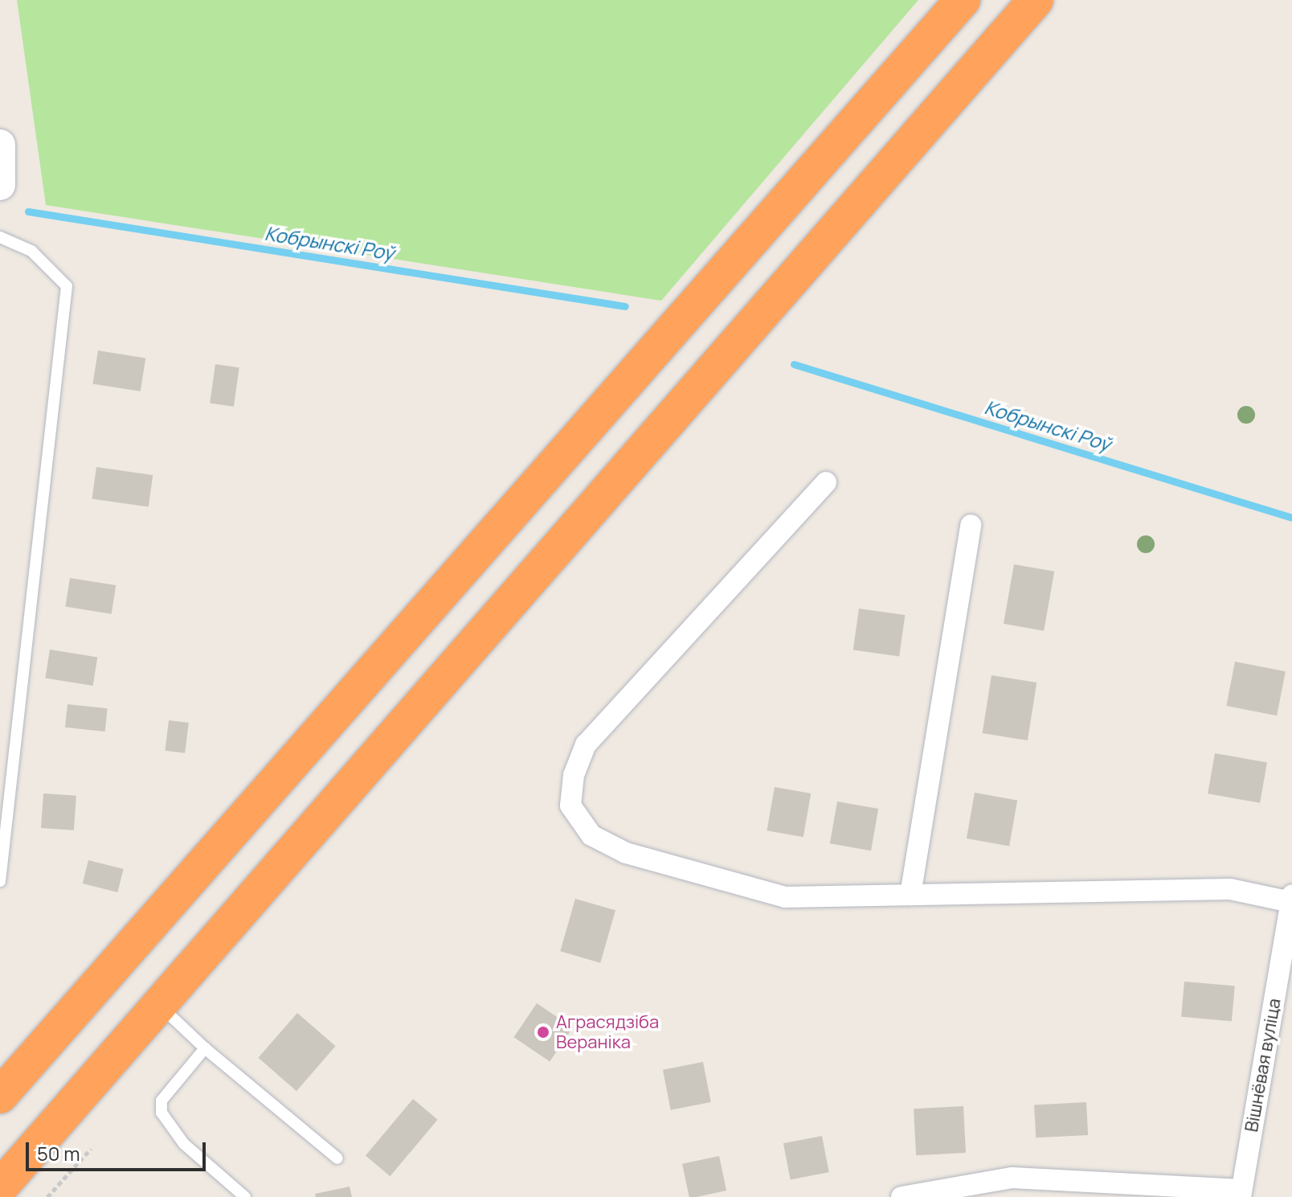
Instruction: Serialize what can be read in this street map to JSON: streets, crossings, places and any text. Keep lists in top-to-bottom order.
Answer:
{
  "streets": {
    "street": ["Вішнёвая вуліца"]
  },
  "water": ["Кобрынскі Роў"],
  "places": ["Аграсядзіба Вераніка"],
  "scale_bar": "50 m"
}
